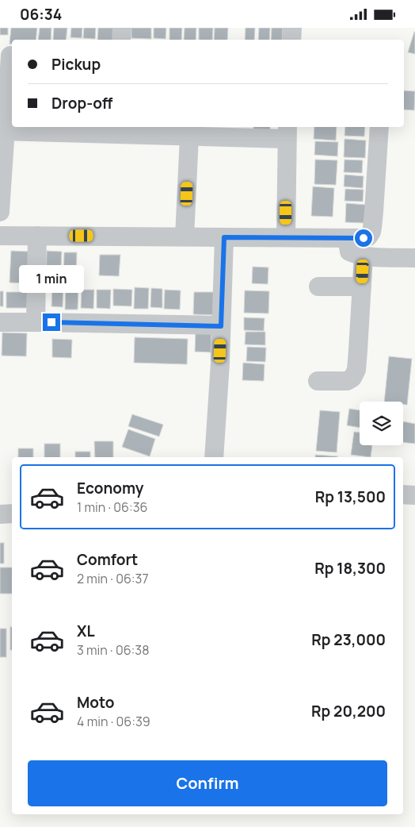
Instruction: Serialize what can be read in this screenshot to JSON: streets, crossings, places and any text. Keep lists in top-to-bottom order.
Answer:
{
  "page": {
    "status": "06:34",
    "banner": ["Pickup", "Drop-off"],
    "bubble": "1 min",
    "list": [
      {
        "name": "Economy",
        "note": "1 min · 06:36",
        "value": "Rp 13,500"
      },
      {
        "name": "Comfort",
        "note": "2 min · 06:37",
        "value": "Rp 18,300"
      },
      {
        "name": "XL",
        "note": "3 min · 06:38",
        "value": "Rp 23,000"
      },
      {
        "name": "Moto",
        "note": "4 min · 06:39",
        "value": "Rp 20,200"
      }
    ],
    "buttons": "Confirm"
  }
}
